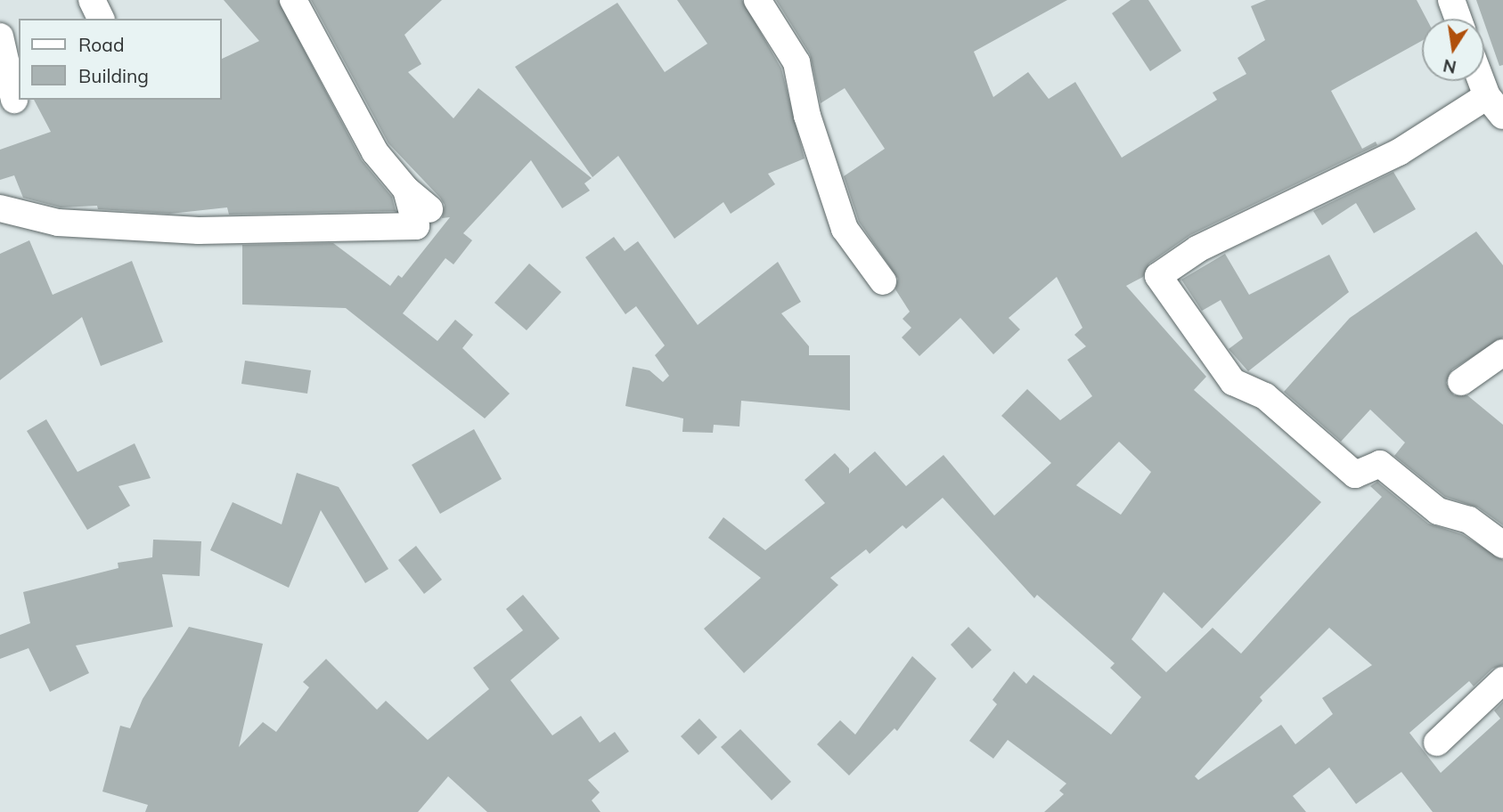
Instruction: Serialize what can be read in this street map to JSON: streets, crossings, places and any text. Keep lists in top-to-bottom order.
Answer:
{
  "legend": ["Road", "Building"],
  "north": "bottom"
}
